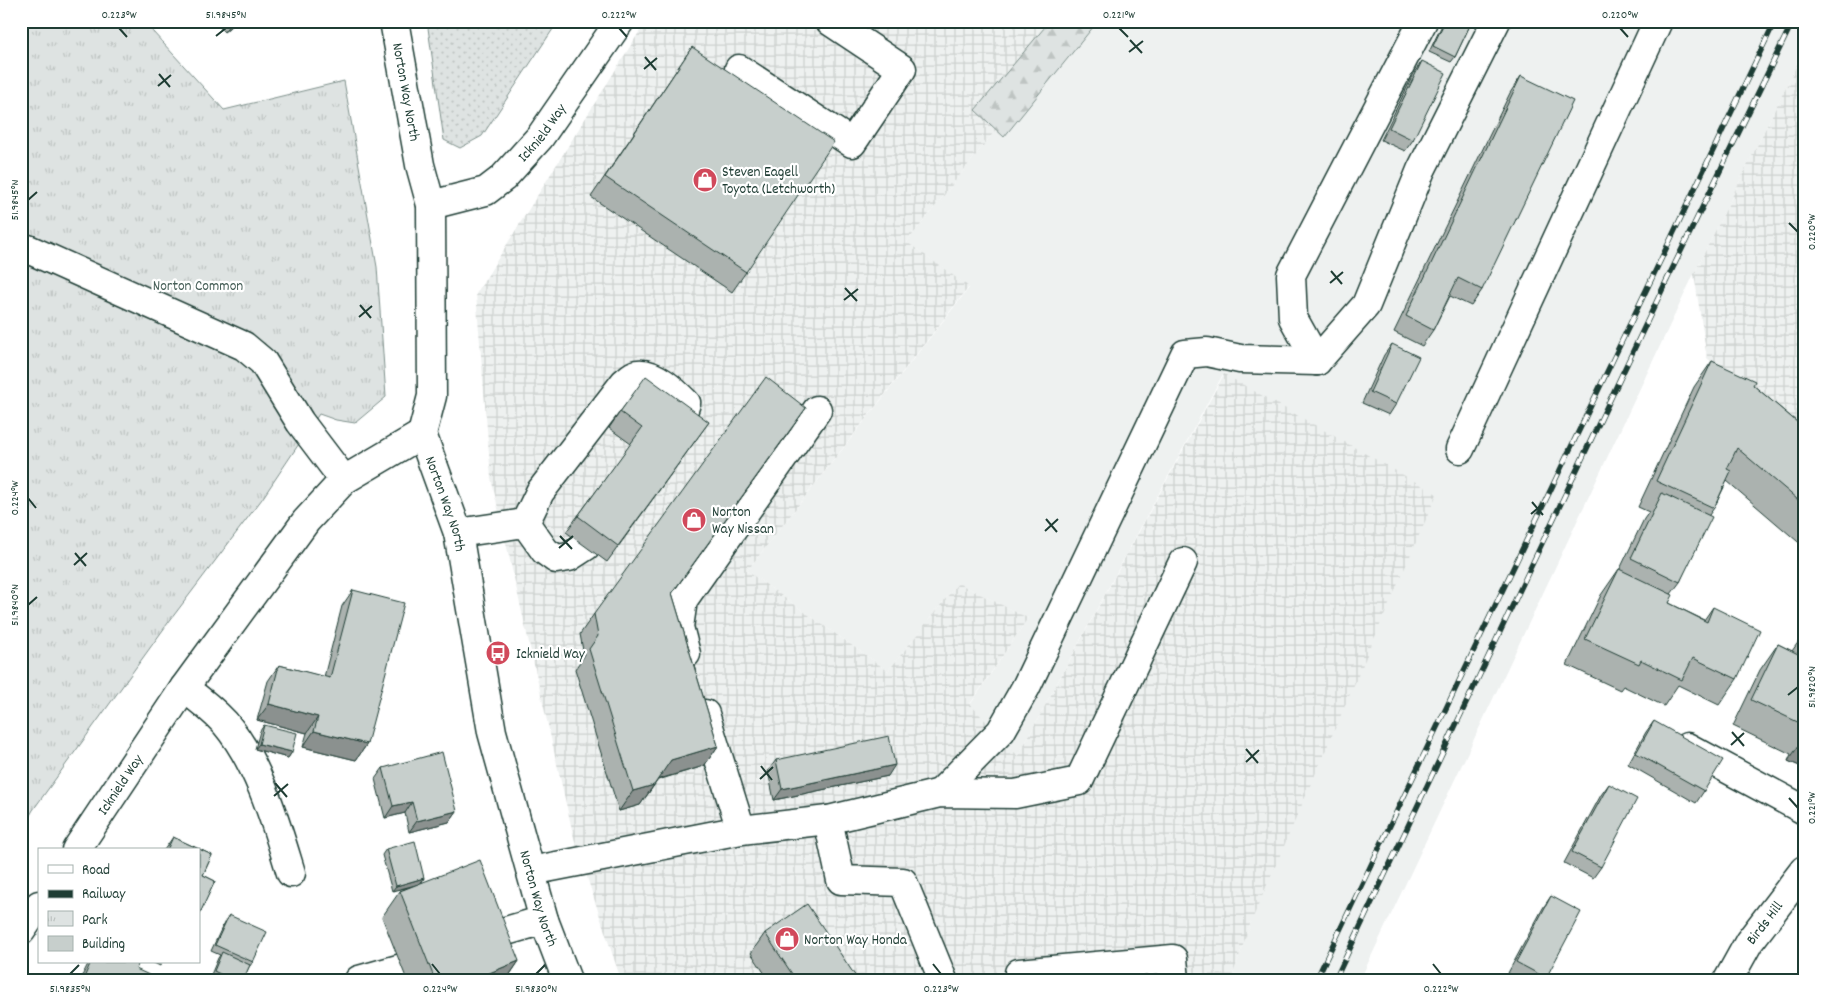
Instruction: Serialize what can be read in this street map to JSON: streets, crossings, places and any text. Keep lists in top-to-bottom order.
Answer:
{
  "streets": {
    "street": ["Norton Way North", "Icknield Way", "Birds Hill"]
  },
  "crossings": [
    ["Norton Way North", "Icknield Way"]
  ],
  "parks": ["Norton Common"],
  "places": {
    "shop": ["Steven Eagell Toyota (Letchworth)", "Norton Way Nissan", "Norton Way Honda"],
    "bus stop": ["Icknield Way"]
  },
  "legend": [
    "Road",
    "Railway",
    "Park",
    "Building"
  ],
  "coordinates": [
    "0.223°W",
    "51.9845°N",
    "0.222°W",
    "0.221°W",
    "0.220°W",
    "0.224°W",
    "51.9840°N",
    "51.9820°N",
    "51.9835°N",
    "51.9830°N"
  ]
}
